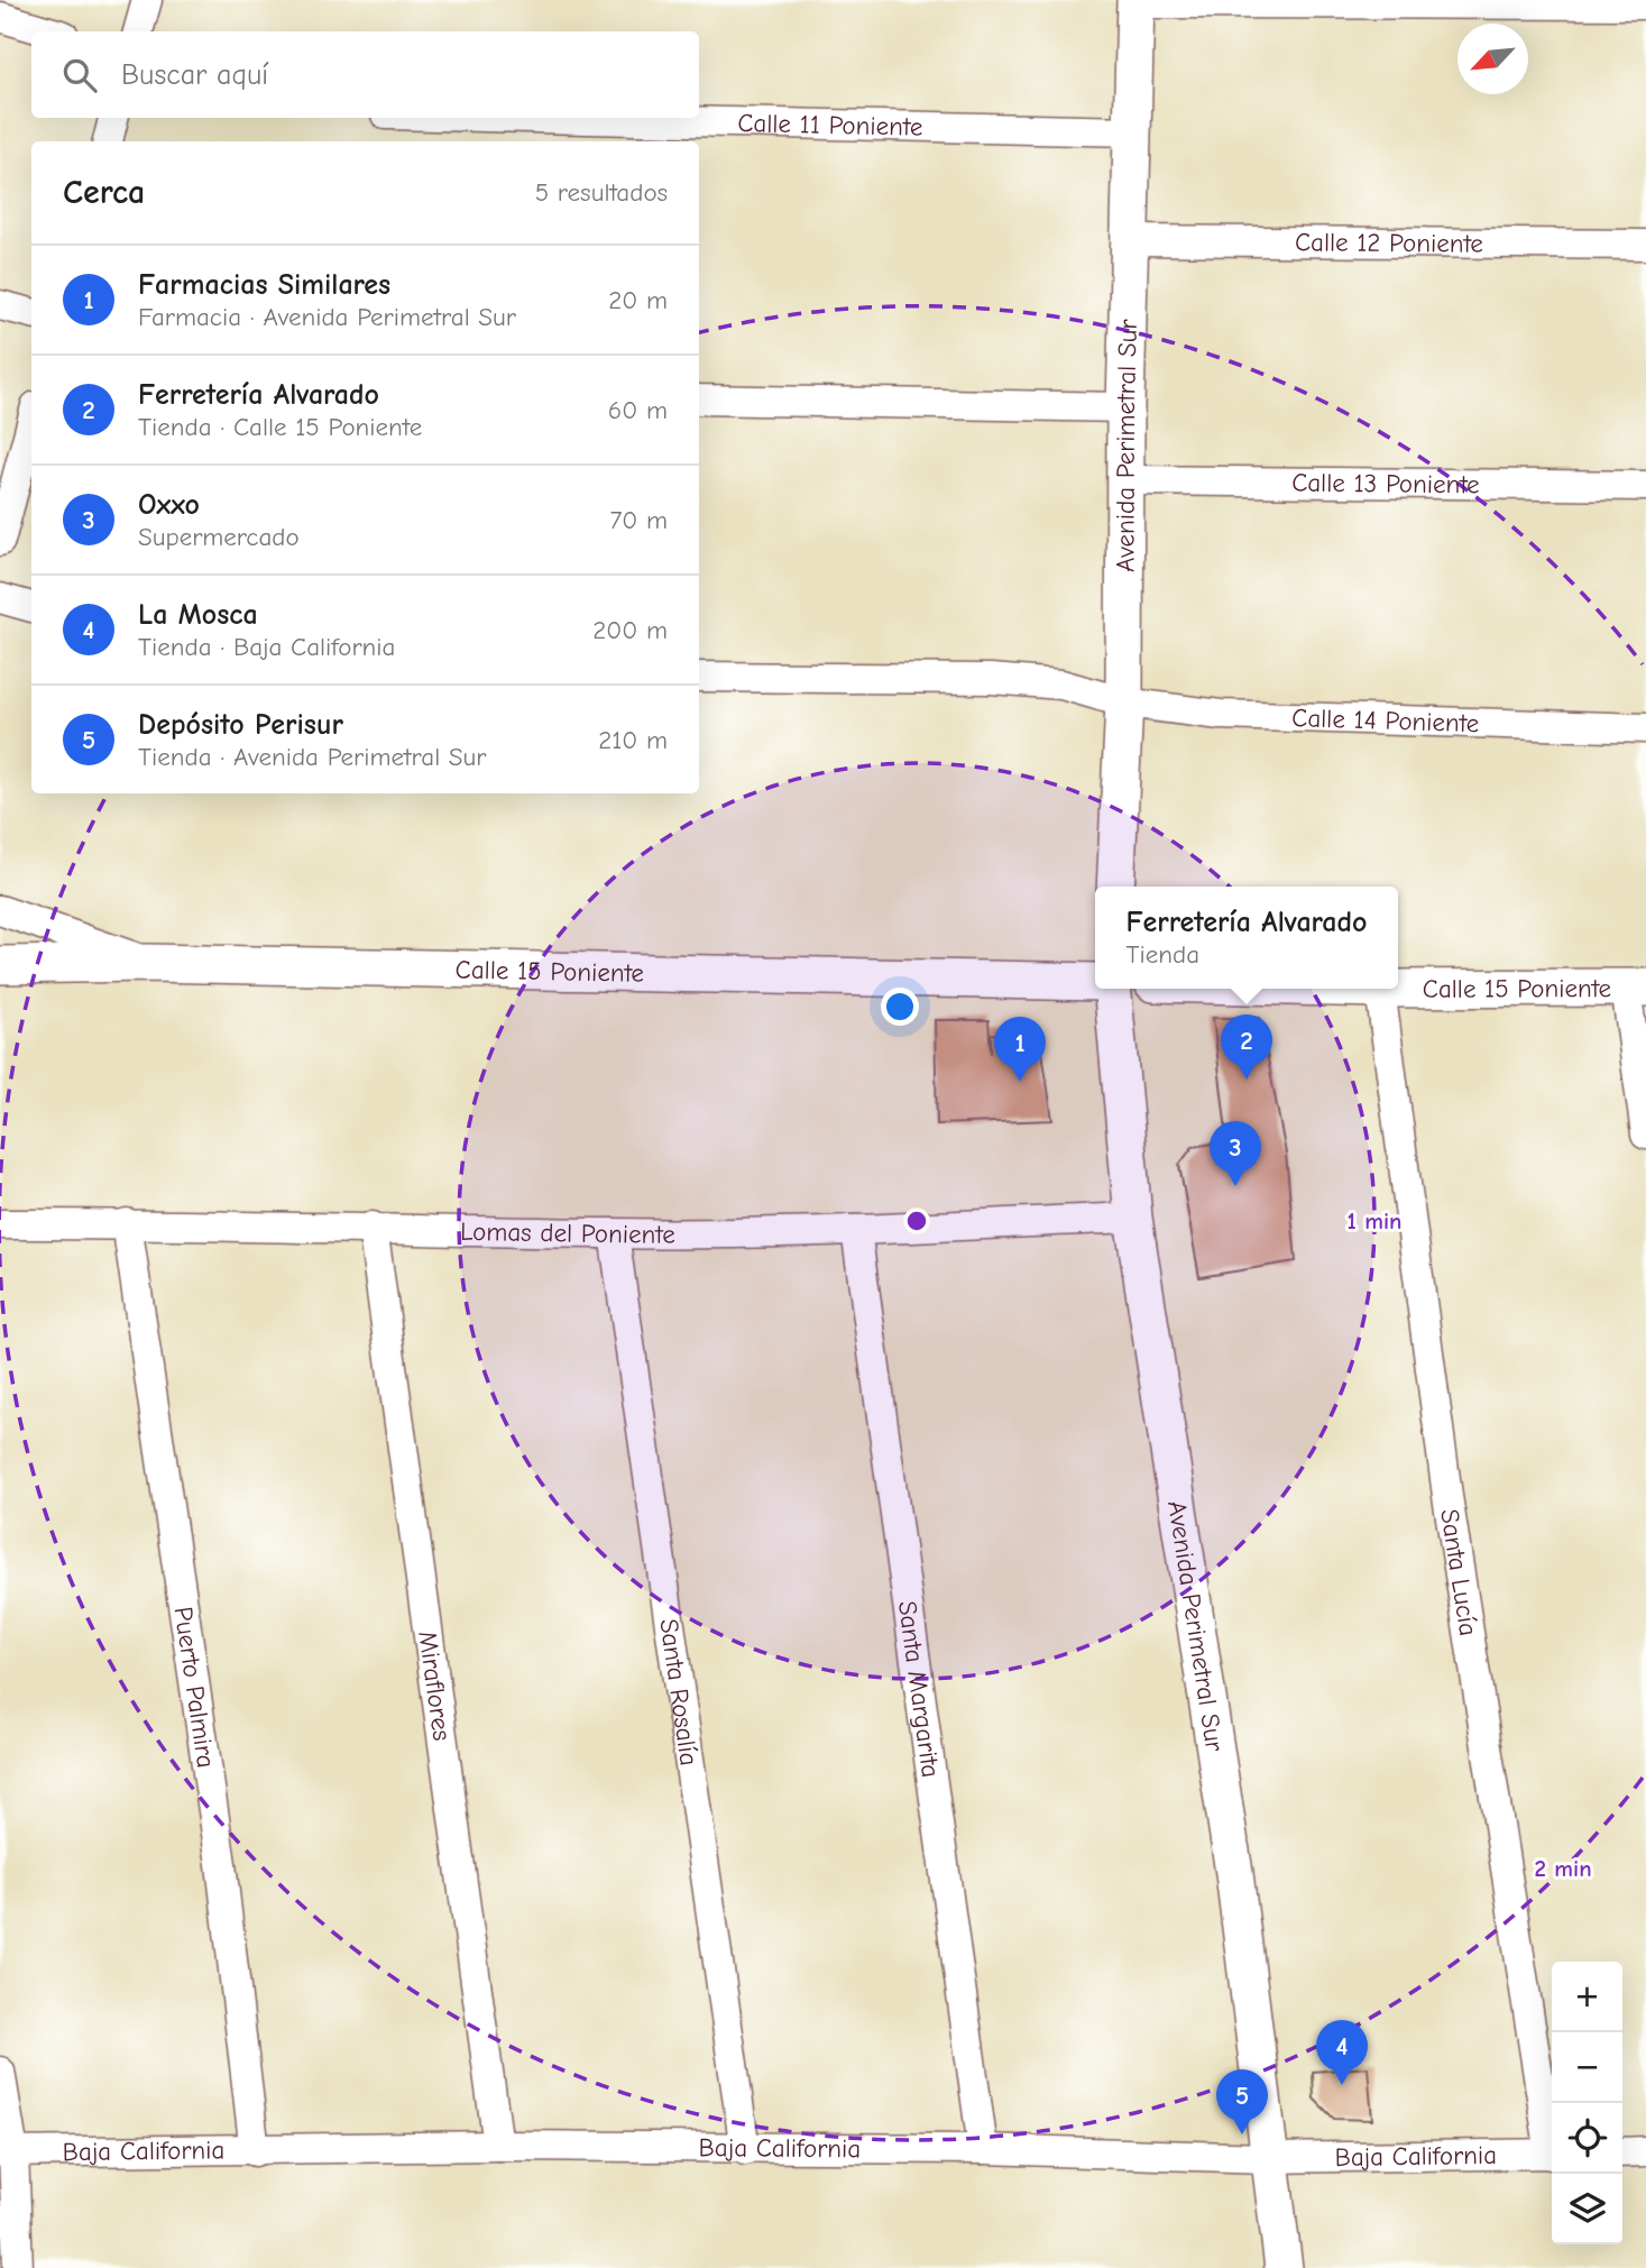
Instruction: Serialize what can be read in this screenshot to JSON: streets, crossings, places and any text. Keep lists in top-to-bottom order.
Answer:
{
  "streets": {
    "street": [
      "Calle 11 Poniente",
      "Calle 12 Poniente",
      "Avenida Perimetral Sur",
      "Calle 13 Poniente",
      "Calle 14 Poniente",
      "Calle 15 Poniente",
      "Lomas del Poniente",
      "Santa Lucía",
      "Miraflores",
      "Puerto Palmira",
      "Santa Margarita",
      "Santa Rosalía",
      "Baja California"
    ]
  },
  "crossings": [
    ["Calle 11 Poniente", "Avenida Perimetral Sur"],
    ["Calle 12 Poniente", "Avenida Perimetral Sur"],
    ["Avenida Perimetral Sur", "Calle 13 Poniente"],
    ["Avenida Perimetral Sur", "Calle 14 Poniente"],
    ["Avenida Perimetral Sur", "Lomas del Poniente"],
    ["Avenida Perimetral Sur", "Baja California"],
    ["Lomas del Poniente", "Miraflores"],
    ["Lomas del Poniente", "Puerto Palmira"],
    ["Lomas del Poniente", "Santa Margarita"],
    ["Lomas del Poniente", "Santa Rosalía"],
    ["Miraflores", "Baja California"],
    ["Puerto Palmira", "Baja California"],
    ["Santa Margarita", "Baja California"],
    ["Santa Rosalía", "Baja California"]
  ],
  "north": "bottom left",
  "page": {
    "search": "Buscar aquí",
    "heading": ["Cerca", "5 resultados"],
    "list": [
      {
        "mark": "1",
        "name": "Farmacias Similares",
        "note": "Farmacia · Avenida Perimetral Sur",
        "value": "20 m"
      },
      {
        "mark": "2",
        "name": "Ferretería Alvarado",
        "note": "Tienda · Calle 15 Poniente",
        "value": "60 m"
      },
      {
        "mark": "3",
        "name": "Oxxo",
        "note": "Supermercado",
        "value": "70 m"
      },
      {
        "mark": "4",
        "name": "La Mosca",
        "note": "Tienda · Baja California",
        "value": "200 m"
      },
      {
        "mark": "5",
        "name": "Depósito Perisur",
        "note": "Tienda · Avenida Perimetral Sur",
        "value": "210 m"
      }
    ],
    "popup": ["Ferretería Alvarado", "Tienda"],
    "pins": [
      "2",
      "1",
      "3",
      "4",
      "5"
    ],
    "map_buttons": ["+", "−"]
  },
  "rings": ["1 min", "2 min"]
}
